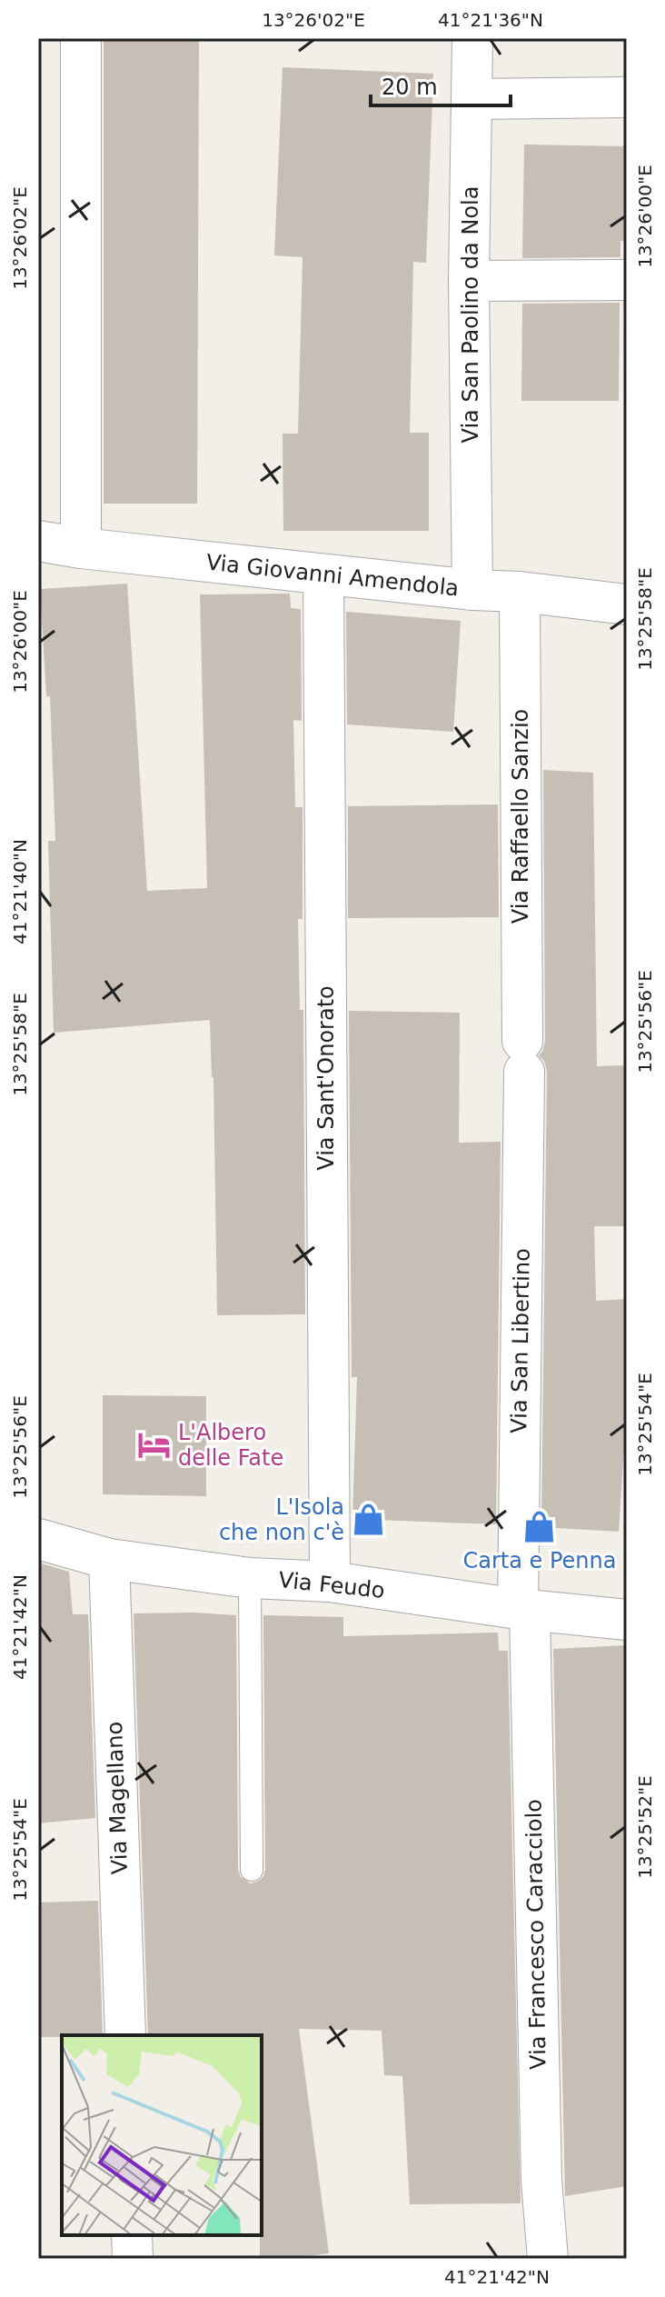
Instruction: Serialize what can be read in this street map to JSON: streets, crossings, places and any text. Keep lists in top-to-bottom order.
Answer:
{
  "streets": {
    "street": [
      "Via San Paolino da Nola",
      "Via Giovanni Amendola",
      "Via Raffaello Sanzio",
      "Via Sant'Onorato",
      "Via San Libertino",
      "Via Feudo",
      "Via Magellano",
      "Via Francesco Caracciolo"
    ]
  },
  "crossings": [
    ["Via San Paolino da Nola", "Via Giovanni Amendola"],
    ["Via Giovanni Amendola", "Via Raffaello Sanzio"],
    ["Via Giovanni Amendola", "Via Sant'Onorato"],
    ["Via Raffaello Sanzio", "Via San Libertino"],
    ["Via Sant'Onorato", "Via Feudo"],
    ["Via San Libertino", "Via Feudo"],
    ["Via San Libertino", "Via Francesco Caracciolo"],
    ["Via Feudo", "Via Magellano"],
    ["Via Feudo", "Via Francesco Caracciolo"]
  ],
  "places": {
    "hotel": ["L'Albero delle Fate"],
    "shop": ["L'Isola che non c'è", "Carta e Penna"]
  },
  "scale_bar": "20 m",
  "coordinates": [
    "13°26'02\"E",
    "41°21'36\"N",
    "13°26'00\"E",
    "13°25'58\"E",
    "41°21'40\"N",
    "13°25'56\"E",
    "13°25'54\"E",
    "41°21'42\"N",
    "13°25'52\"E"
  ]
}
